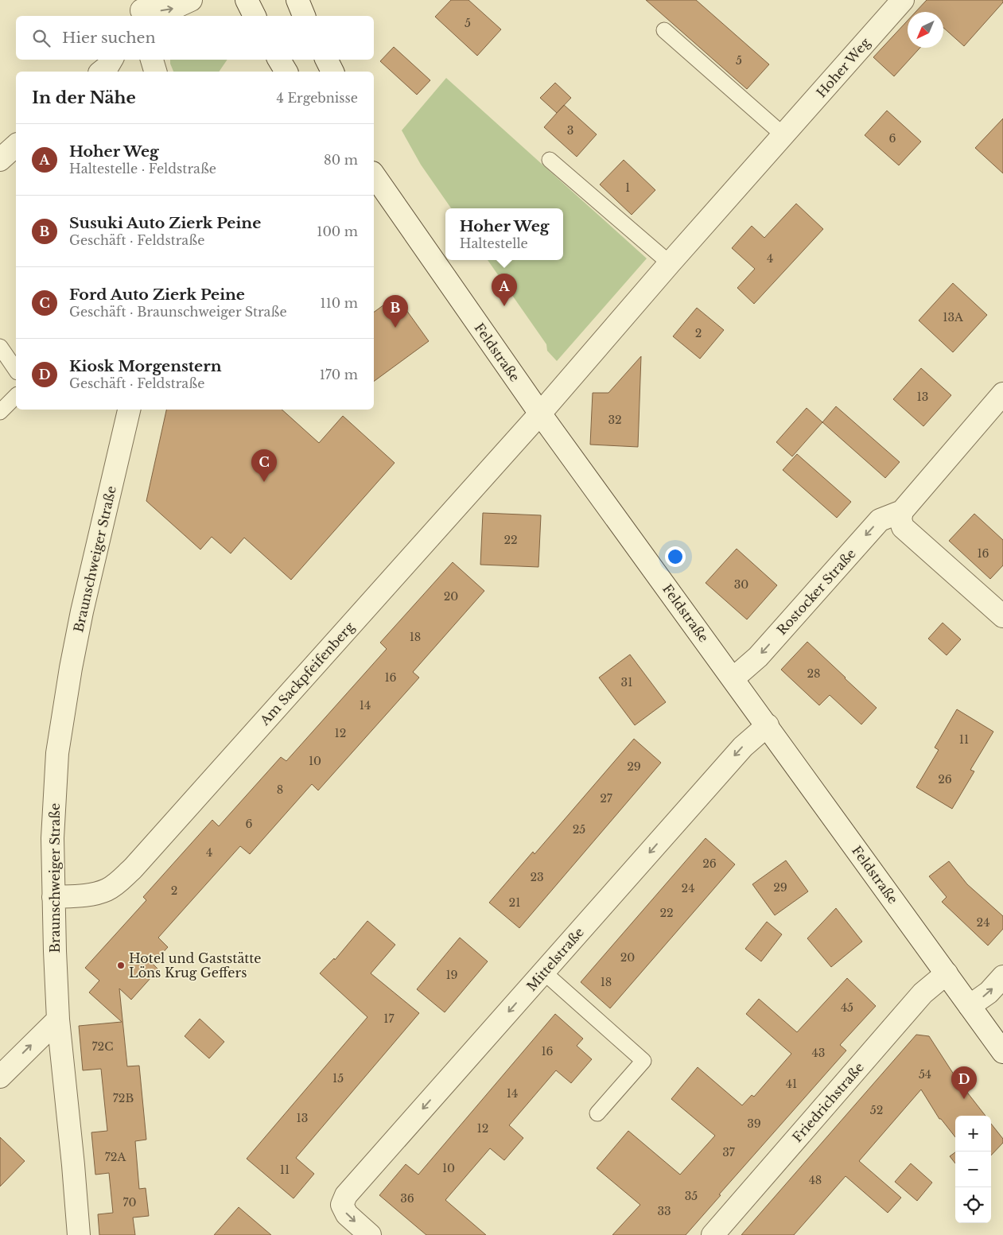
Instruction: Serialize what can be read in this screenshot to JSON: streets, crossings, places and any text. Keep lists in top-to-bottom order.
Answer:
{
  "streets": {
    "street": [
      "Hoher Weg",
      "Feldstraße",
      "Braunschweiger Straße",
      "Rostocker Straße",
      "Am Sackpfeifenberg",
      "Mittelstraße",
      "Friedrichstraße"
    ]
  },
  "crossings": [
    ["Hoher Weg", "Feldstraße"],
    ["Hoher Weg", "Am Sackpfeifenberg"],
    ["Feldstraße", "Rostocker Straße"],
    ["Feldstraße", "Am Sackpfeifenberg"],
    ["Feldstraße", "Mittelstraße"],
    ["Feldstraße", "Friedrichstraße"],
    ["Braunschweiger Straße", "Am Sackpfeifenberg"]
  ],
  "one_way": ["Rostocker Straße", "Mittelstraße"],
  "places": ["Hotel und Gaststätte Löns Krug Geffers"],
  "house_numbers": [
    "5",
    "5",
    "3",
    "6",
    "1",
    "4",
    "13A",
    "2",
    "13",
    "32",
    "22",
    "16",
    "30",
    "20",
    "18",
    "28",
    "16",
    "31",
    "14",
    "12",
    "11",
    "10",
    "29",
    "26",
    "8",
    "27",
    "6",
    "25",
    "4",
    "26",
    "23",
    "29",
    "24",
    "2",
    "21",
    "22",
    "24",
    "20",
    "19",
    "18",
    "45",
    "17",
    "72C",
    "16",
    "43",
    "54",
    "15",
    "41",
    "14",
    "72B",
    "52",
    "13",
    "39",
    "12",
    "37",
    "72A",
    "10",
    "11",
    "48",
    "35",
    "36",
    "70",
    "33"
  ],
  "north": "bottom left",
  "page": {
    "search": "Hier suchen",
    "heading": ["In der Nähe", "4 Ergebnisse"],
    "list": [
      {
        "mark": "A",
        "name": "Hoher Weg",
        "note": "Haltestelle · Feldstraße",
        "value": "80 m"
      },
      {
        "mark": "B",
        "name": "Susuki Auto Zierk Peine",
        "note": "Geschäft · Feldstraße",
        "value": "100 m"
      },
      {
        "mark": "C",
        "name": "Ford Auto Zierk Peine",
        "note": "Geschäft · Braunschweiger Straße",
        "value": "110 m"
      },
      {
        "mark": "D",
        "name": "Kiosk Morgenstern",
        "note": "Geschäft · Feldstraße",
        "value": "170 m"
      }
    ],
    "popup": ["Hoher Weg", "Haltestelle"],
    "pins": [
      "A",
      "B",
      "C",
      "D"
    ],
    "map_buttons": ["+", "−"]
  }
}
